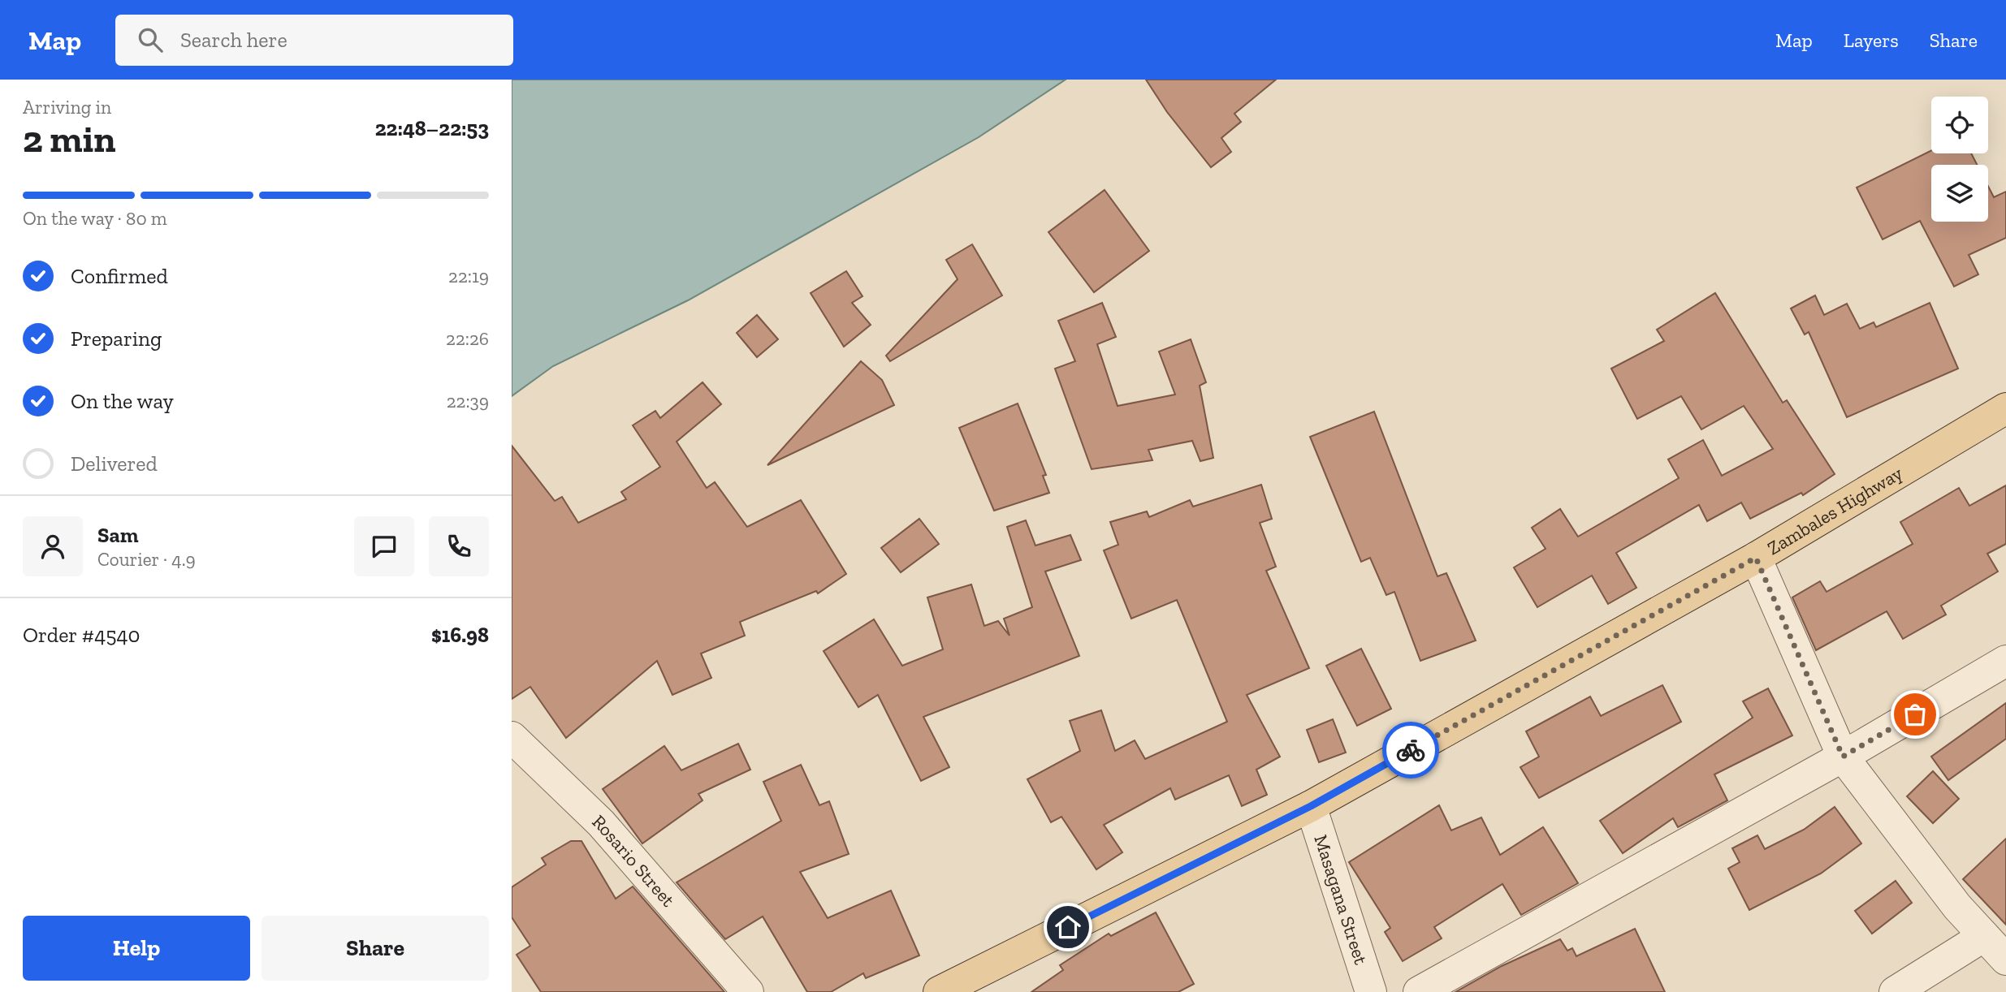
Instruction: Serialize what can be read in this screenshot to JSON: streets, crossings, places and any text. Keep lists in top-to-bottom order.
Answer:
{
  "streets": {
    "main road": ["Zambales Highway"],
    "street": ["Rosario Street", "Masagana Street"]
  },
  "crossings": [
    ["Zambales Highway", "Masagana Street"]
  ],
  "page": {
    "header": "Map",
    "search": "Search here",
    "nav": ["Map", "Layers", "Share"],
    "heading": ["2 min", "Arriving in", "22:48–22:53"],
    "panel": [
      "Sam",
      "Courier · 4.9",
      "Order #4540",
      "$16.98"
    ],
    "bar": "On the way · 80 m",
    "list": [
      ["Confirmed", "22:19"],
      ["Preparing", "22:26"],
      ["On the way", "22:39"],
      "Delivered"
    ],
    "buttons": ["Help", "Share"]
  }
}
